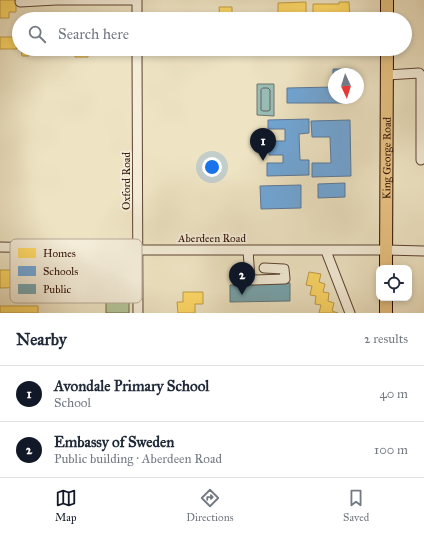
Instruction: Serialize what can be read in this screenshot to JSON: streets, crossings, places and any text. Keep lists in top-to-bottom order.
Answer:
{
  "streets": {
    "main road": ["King George Road"],
    "street": ["Oxford Road", "Aberdeen Road"]
  },
  "crossings": [
    ["King George Road", "Aberdeen Road"]
  ],
  "legend": ["Homes", "Schools", "Public"],
  "north": "bottom",
  "page": {
    "search": "Search here",
    "pins": ["1", "2"],
    "heading": ["Nearby", "2 results"],
    "list": [
      {
        "mark": "1",
        "name": "Avondale Primary School",
        "note": "School",
        "value": "40 m"
      },
      {
        "mark": "2",
        "name": "Embassy of Sweden",
        "note": "Public building · Aberdeen Road",
        "value": "100 m"
      }
    ],
    "nav": ["Map", "Directions", "Saved"]
  }
}
